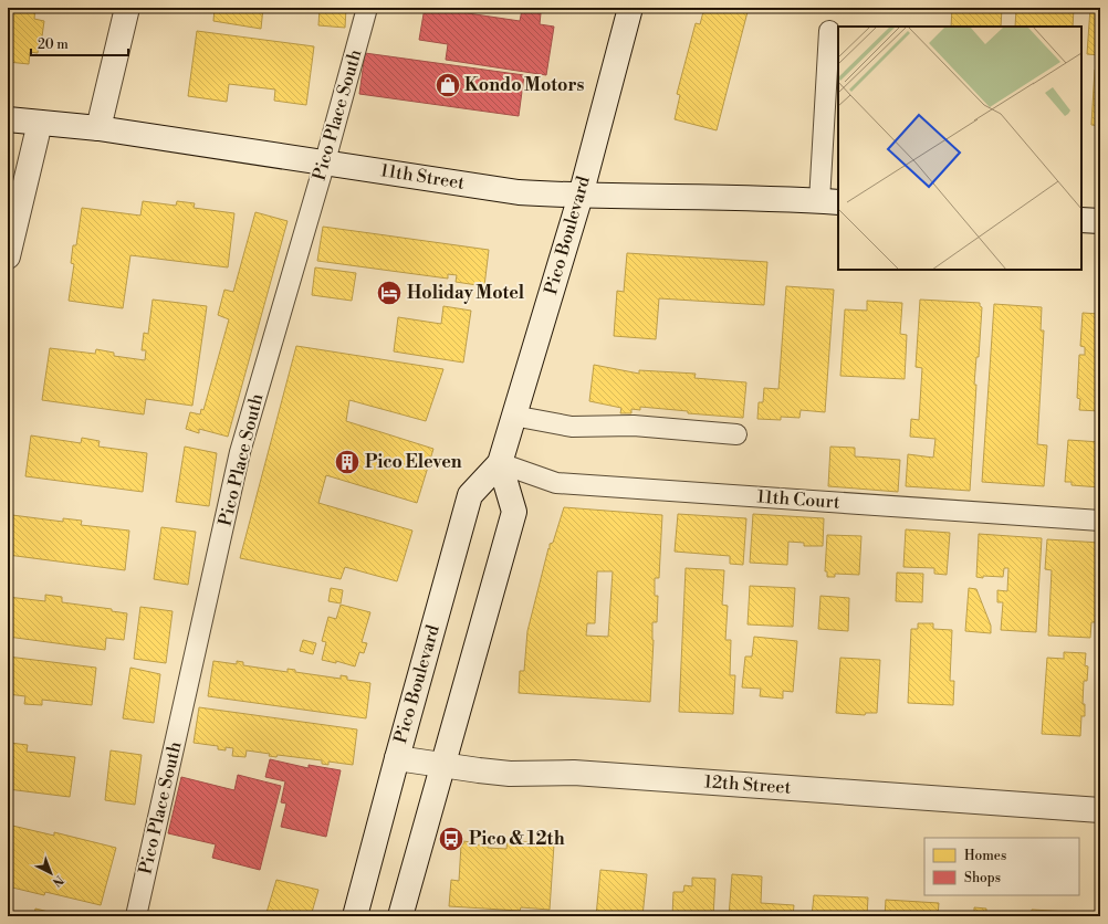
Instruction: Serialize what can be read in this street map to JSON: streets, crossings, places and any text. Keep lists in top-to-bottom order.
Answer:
{
  "streets": {
    "street": ["11th Street", "Pico Boulevard", "12th Street"],
    "lane": ["Pico Place South", "11th Court"]
  },
  "crossings": [
    ["Pico Place South", "11th Street"],
    ["11th Street", "Pico Boulevard"],
    ["Pico Boulevard", "11th Court"],
    ["Pico Boulevard", "12th Street"]
  ],
  "places": {
    "shop": ["Kondo Motors"],
    "hotel": ["Holiday Motel"],
    "building": ["Pico Eleven"],
    "bus stop": ["Pico & 12th"]
  },
  "legend": ["Homes", "Shops"],
  "scale_bar": "20 m",
  "north": "bottom right"
}
